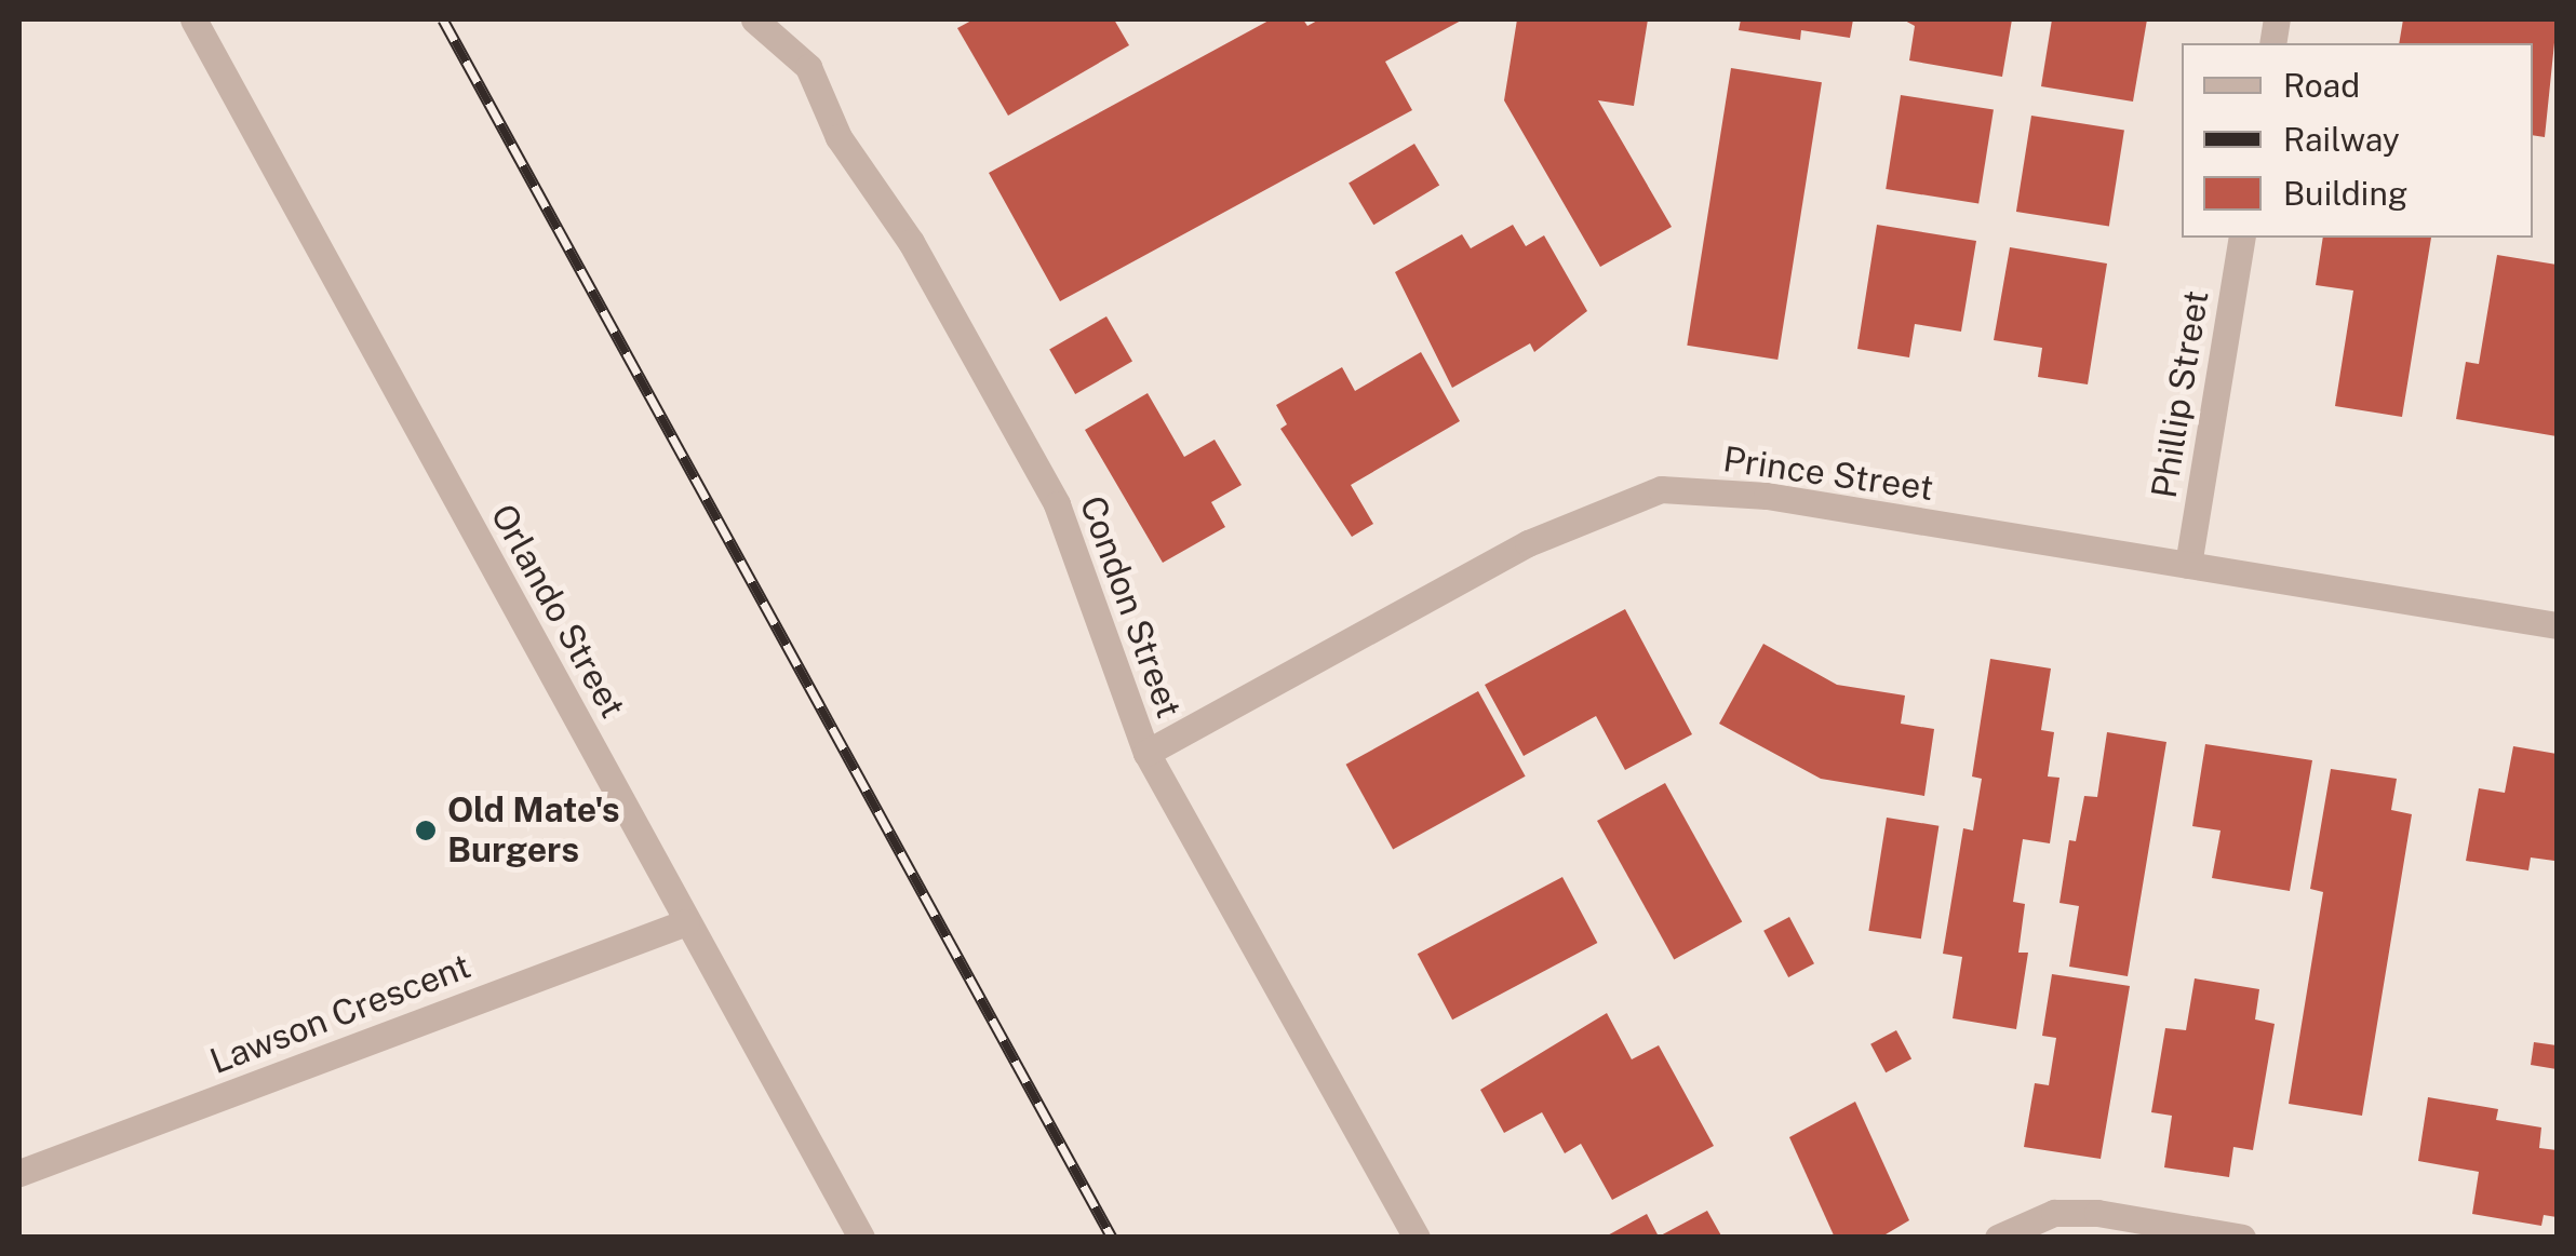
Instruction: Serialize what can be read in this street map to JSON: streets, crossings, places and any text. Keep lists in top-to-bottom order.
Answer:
{
  "streets": {
    "street": [
      "Phillip Street",
      "Prince Street",
      "Condon Street",
      "Orlando Street",
      "Lawson Crescent"
    ]
  },
  "crossings": [
    ["Phillip Street", "Prince Street"],
    ["Prince Street", "Condon Street"],
    ["Orlando Street", "Lawson Crescent"]
  ],
  "places": ["Old Mate's Burgers"],
  "legend": ["Road", "Railway", "Building"]
}
